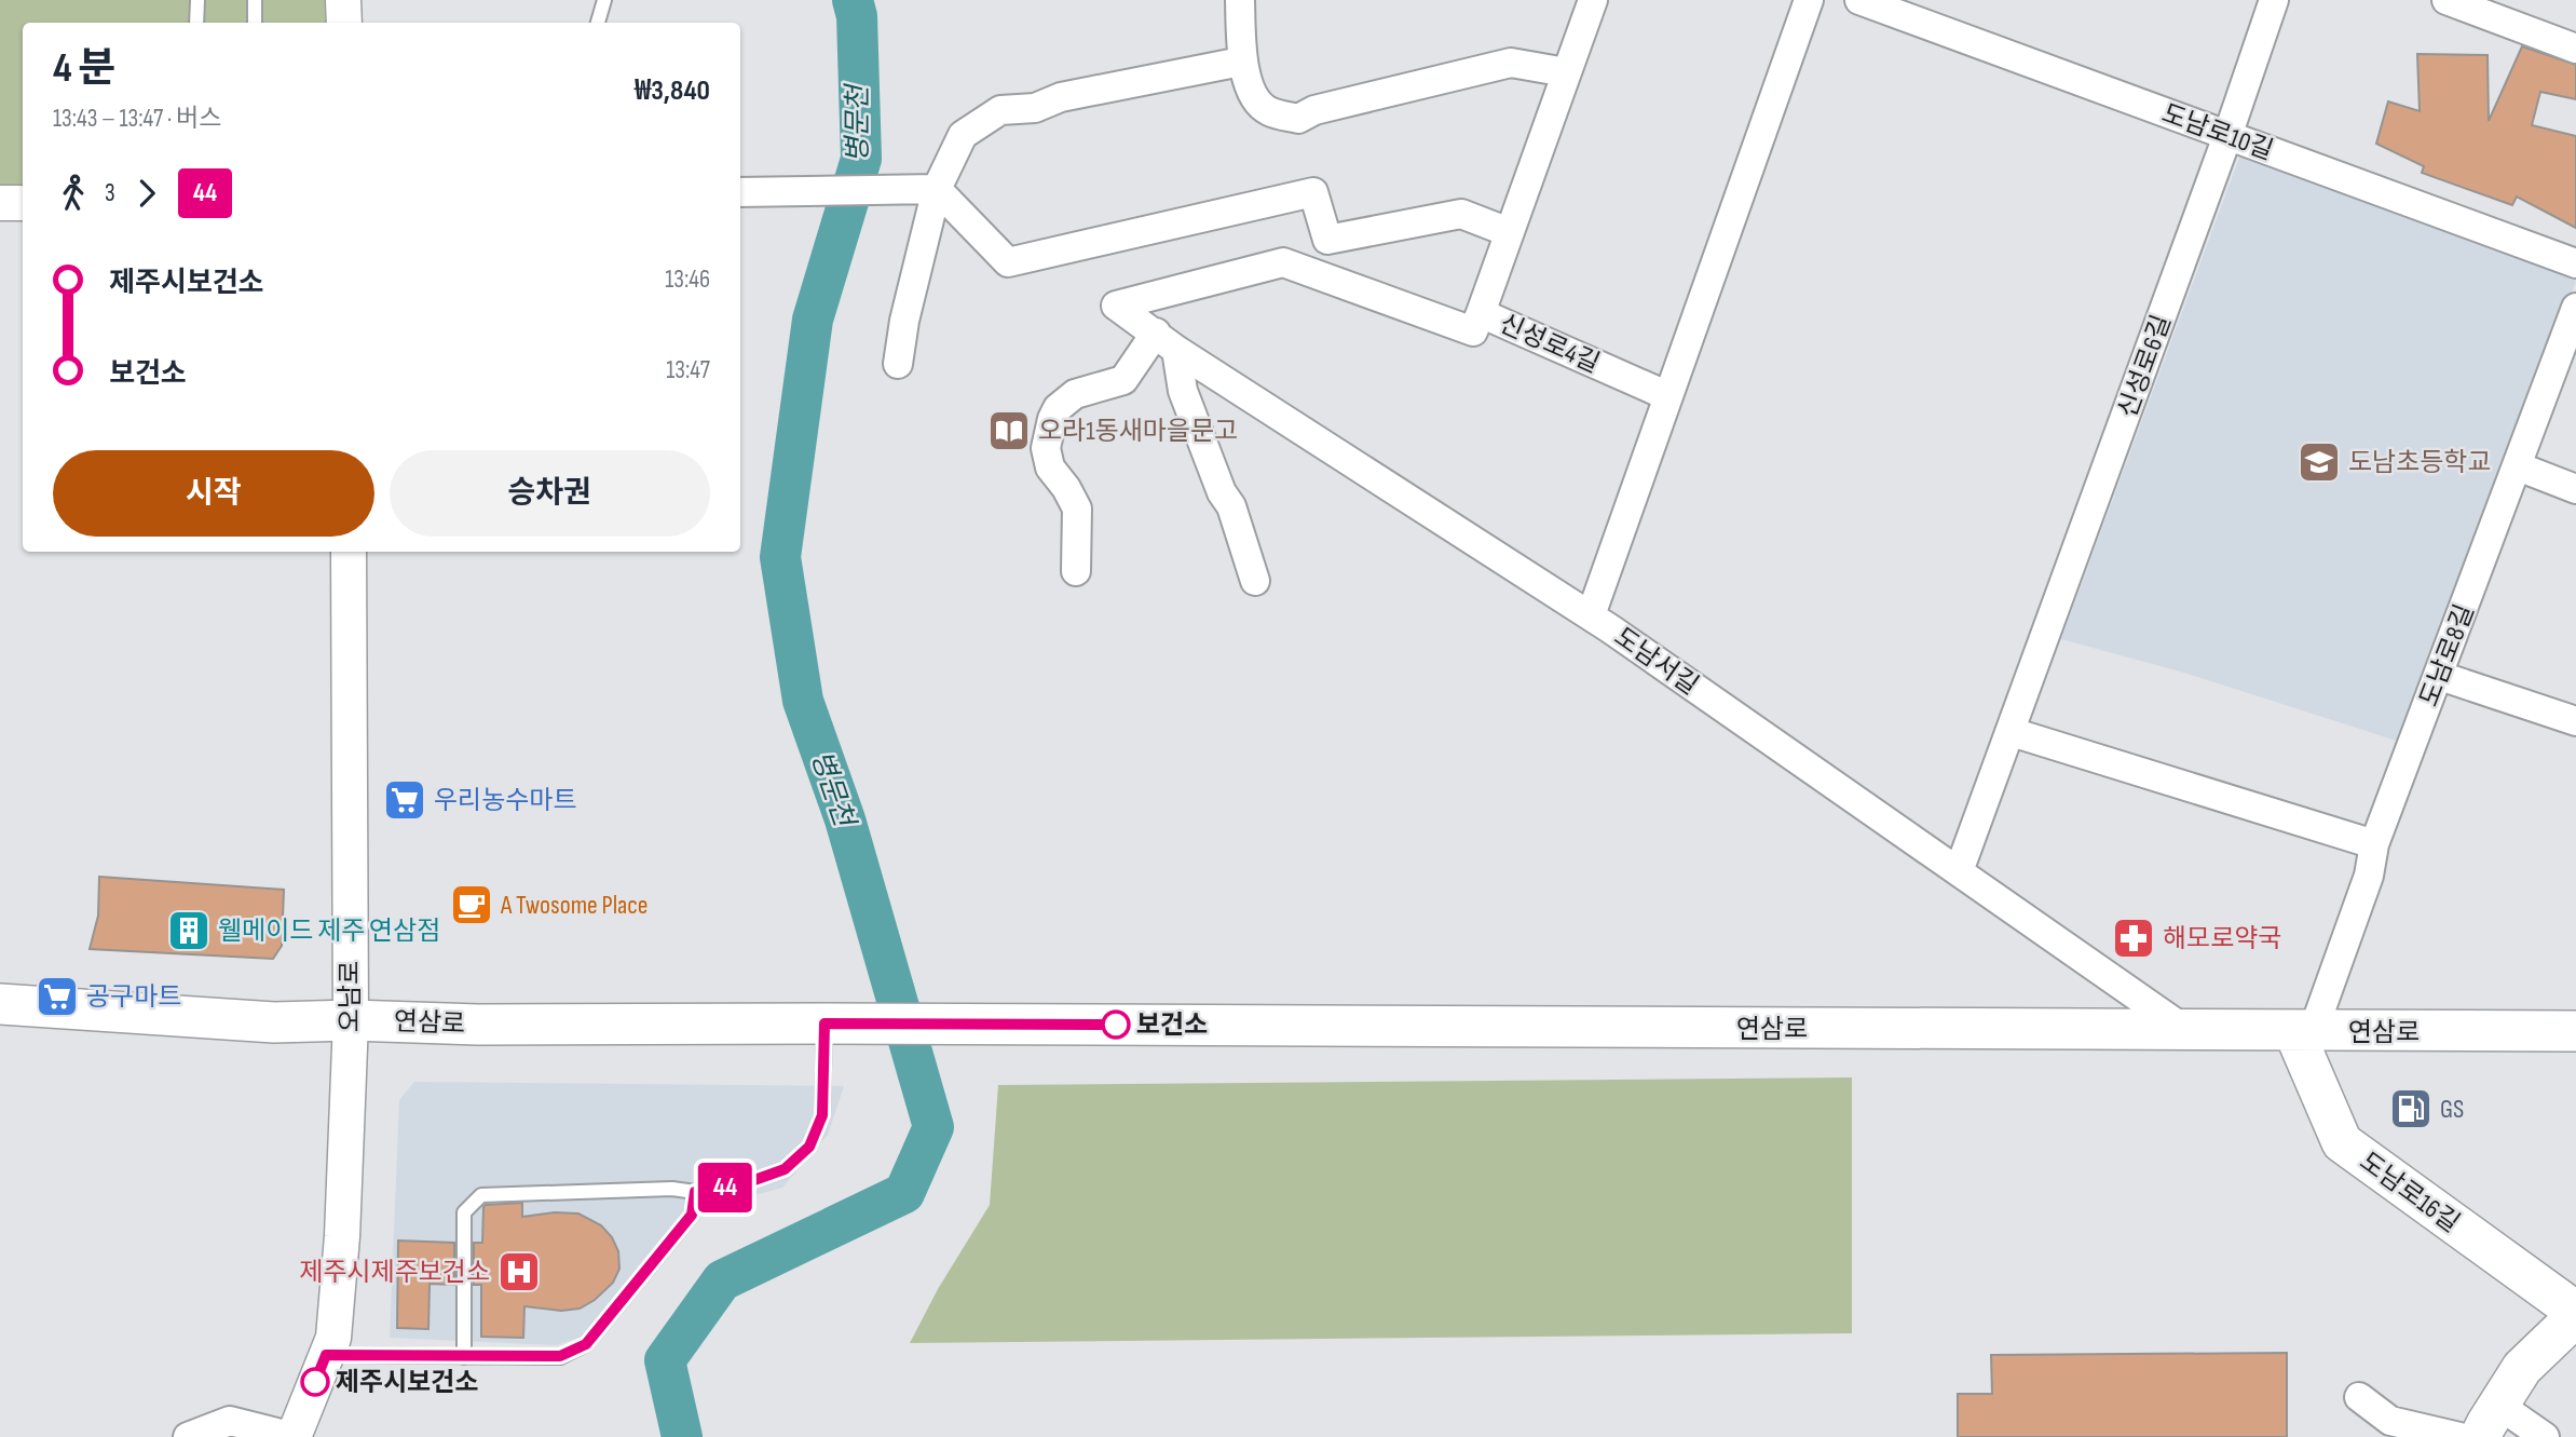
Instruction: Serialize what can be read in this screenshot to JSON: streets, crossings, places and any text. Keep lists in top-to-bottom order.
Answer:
{
  "streets": {
    "main road": ["연삼로", "도남로16길"],
    "street": [
      "도남로10길",
      "신성로4길",
      "신성로6길",
      "도남로8길",
      "도남서길",
      "오남로"
    ]
  },
  "crossings": [
    ["도남로10길", "신성로6길"],
    ["신성로4길", "도남서길"],
    ["신성로6길", "도남서길"],
    ["도남로8길", "연삼로"],
    ["도남로8길", "도남로16길"],
    ["도남서길", "연삼로"],
    ["오남로", "연삼로"],
    ["연삼로", "도남로16길"]
  ],
  "water": ["병문천"],
  "places": {
    "library": ["오라1동새마을문고"],
    "school or university": ["도남초등학교"],
    "supermarket": ["우리농수마트", "공구마트"],
    "cafe": ["A Twosome Place"],
    "building": ["웰메이드 제주 연삼점"],
    "pharmacy": ["해모로약국"],
    "other": ["보건소", "제주시보건소"],
    "fuel station": ["GS"],
    "hospital": ["제주시제주보건소"]
  },
  "lines": ["bus line 44"],
  "page": {
    "on_map": "44",
    "heading": ["4 분", "13:43 – 13:47 · 버스", "₩3,840"],
    "legs": ["3", "44"],
    "list": [
      {
        "name": "제주시보건소",
        "value": "13:46"
      },
      {
        "name": "보건소",
        "value": "13:47"
      }
    ],
    "buttons": ["시작", "승차권"]
  }
}
